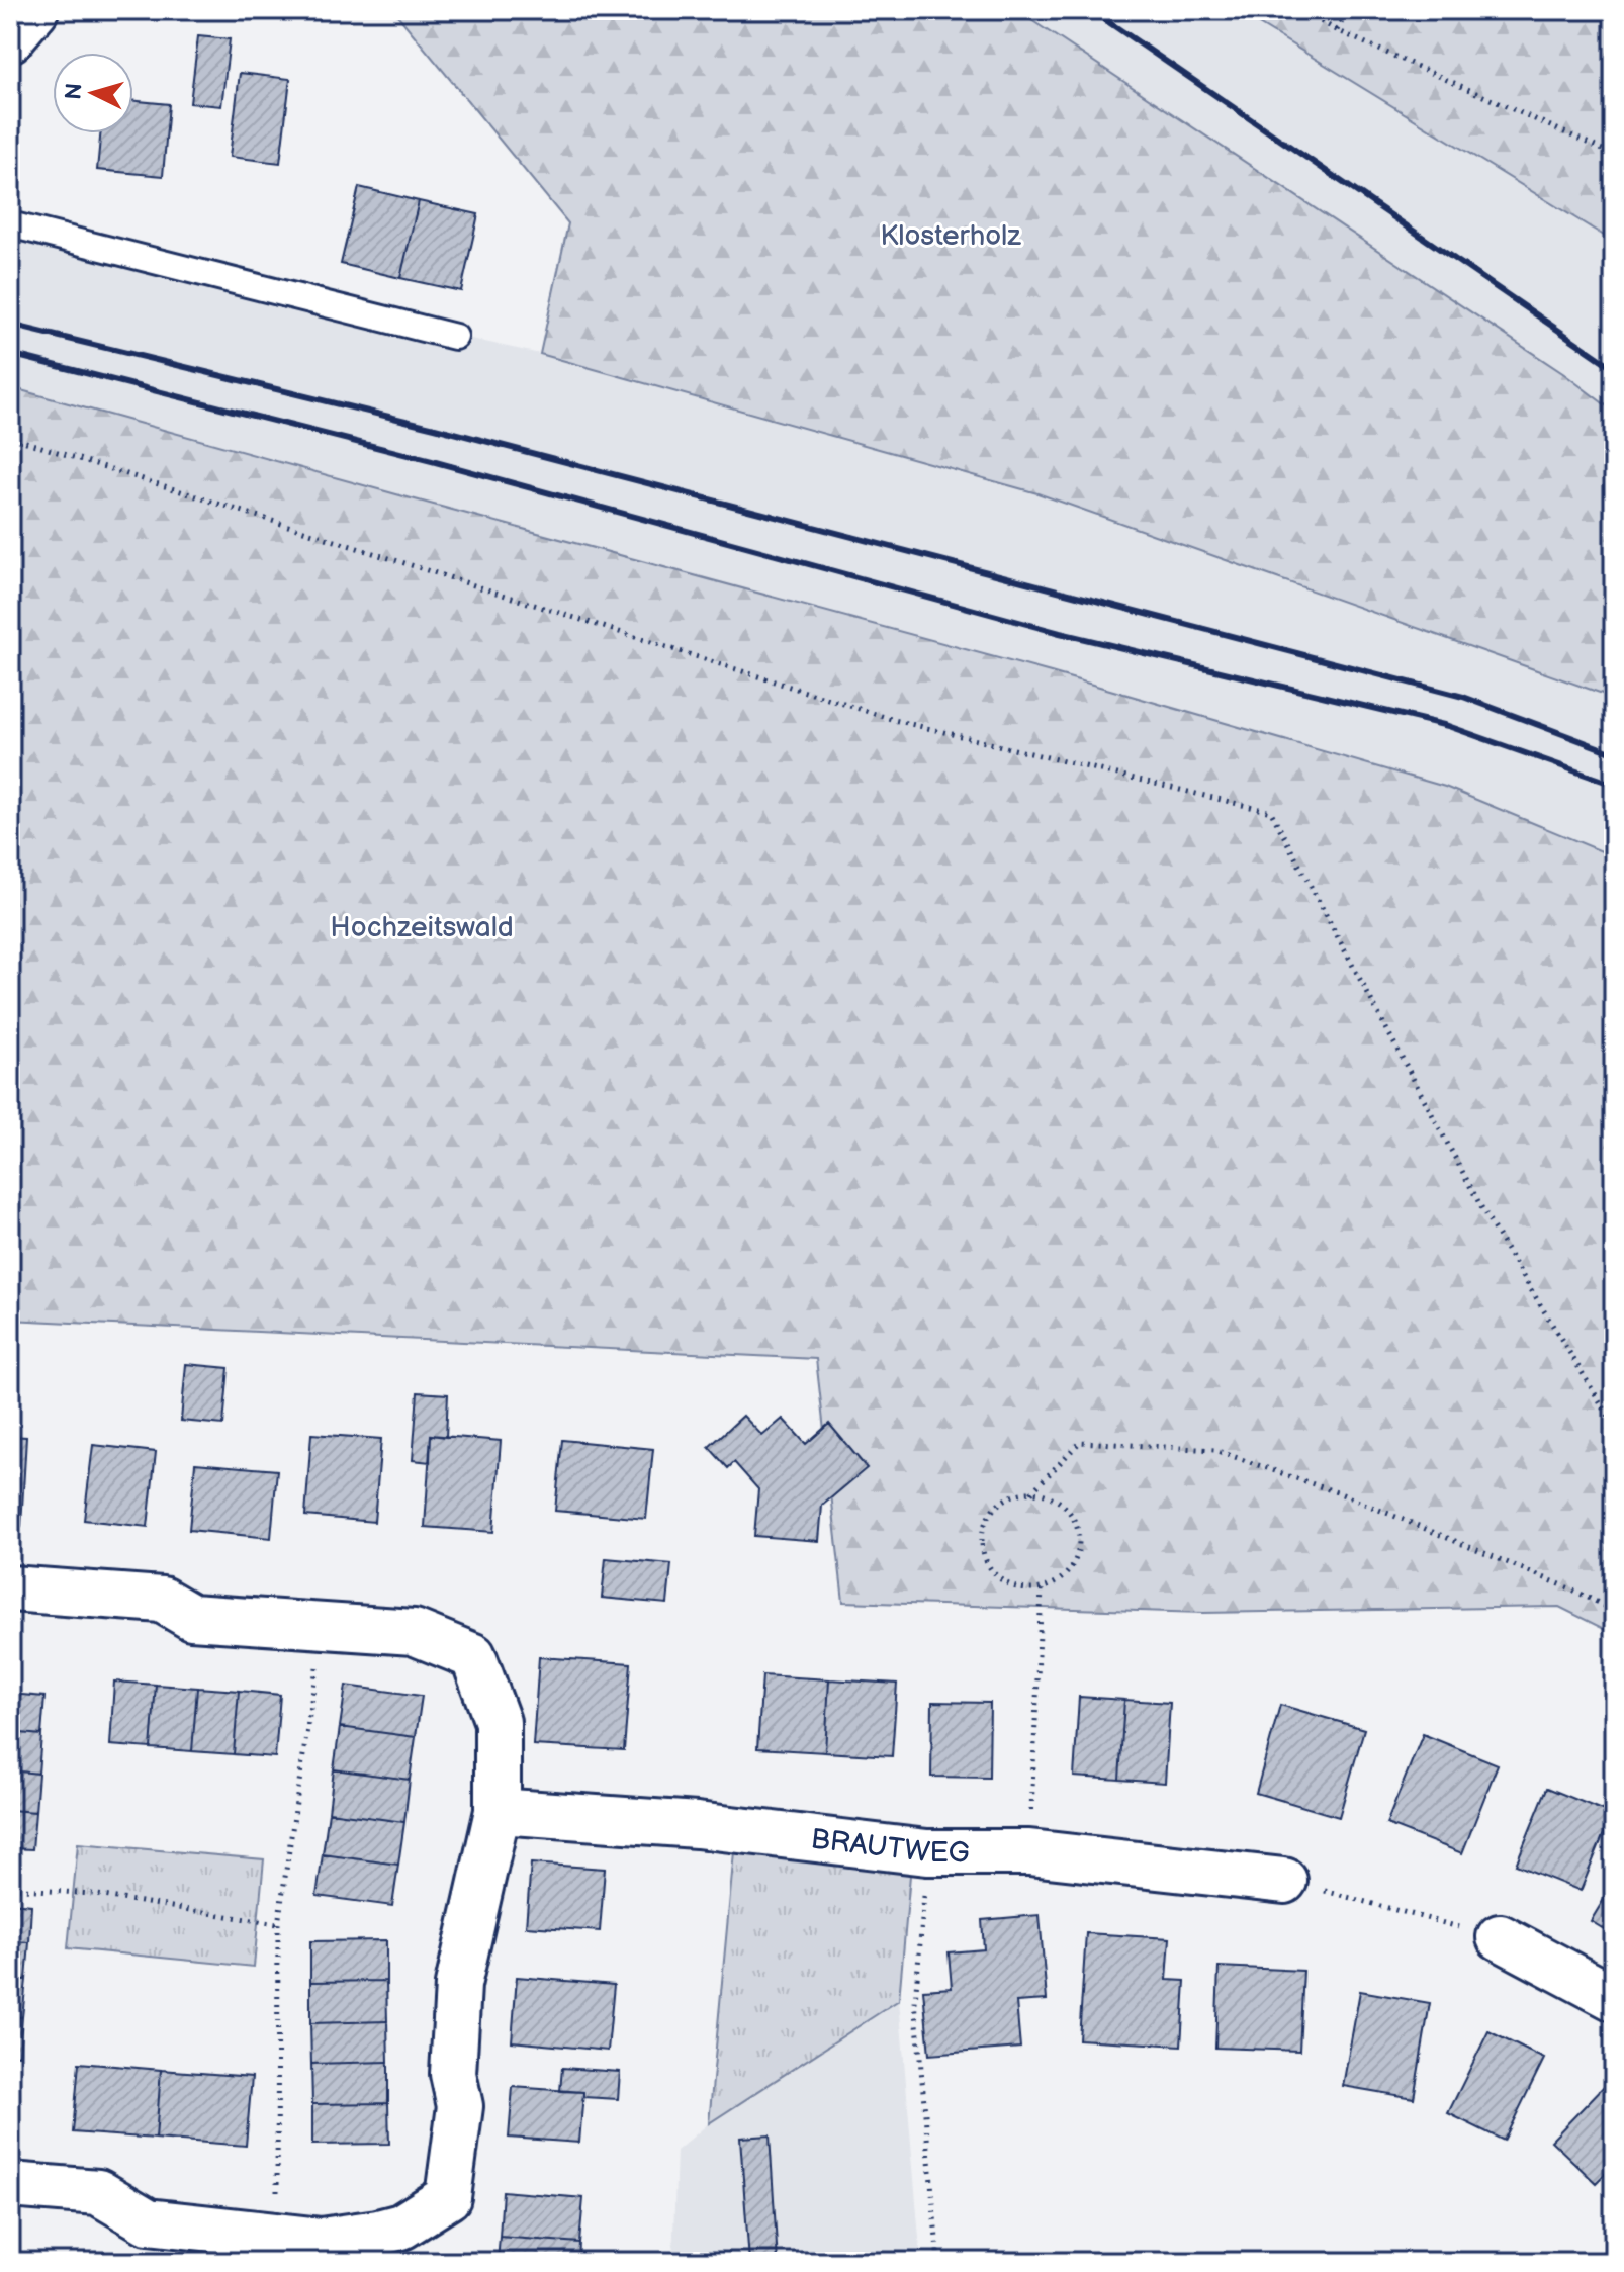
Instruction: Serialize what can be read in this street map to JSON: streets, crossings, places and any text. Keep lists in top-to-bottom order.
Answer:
{
  "streets": {
    "street": ["BRAUTWEG"]
  },
  "parks": ["Klosterholz", "Hochzeitswald"],
  "north": "left"
}
